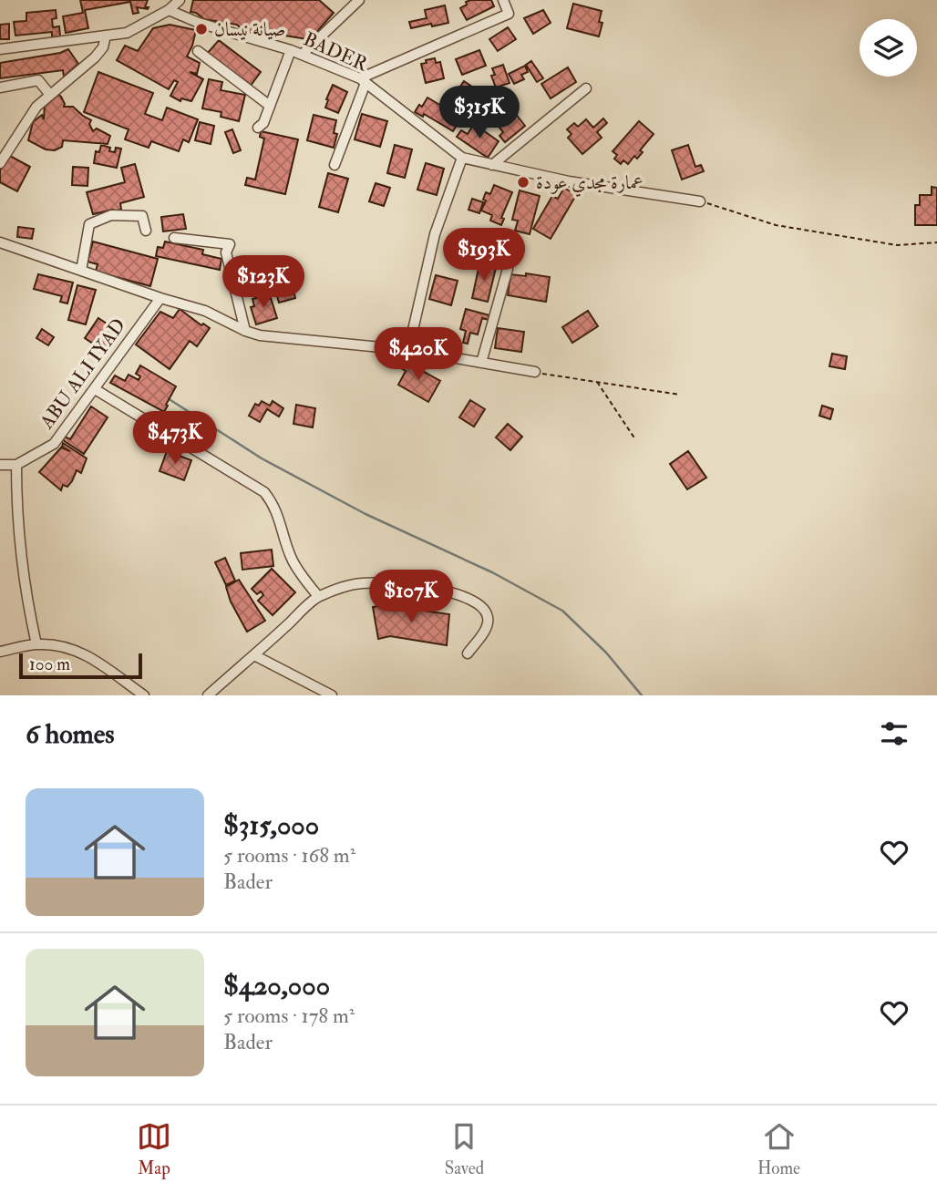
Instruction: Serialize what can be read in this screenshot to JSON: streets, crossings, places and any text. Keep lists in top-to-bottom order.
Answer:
{
  "streets": {
    "street": ["BADER", "ABU ALI IYAD"]
  },
  "places": ["صيانة نيسان", "عمارة مجدي عودة"],
  "scale_bar": "100 m",
  "page": {
    "price": [
      "$315K",
      "$193K",
      "$123K",
      "$420K",
      "$473K",
      "$107K"
    ],
    "scale": "100 m",
    "heading": "6 homes",
    "list": [
      {
        "name": "$315,000",
        "note": "5 rooms · 168 m² · Bader"
      },
      {
        "name": "$420,000",
        "note": "5 rooms · 178 m² · Bader"
      }
    ],
    "tabs": ["Map", "Saved", "Home"]
  }
}
